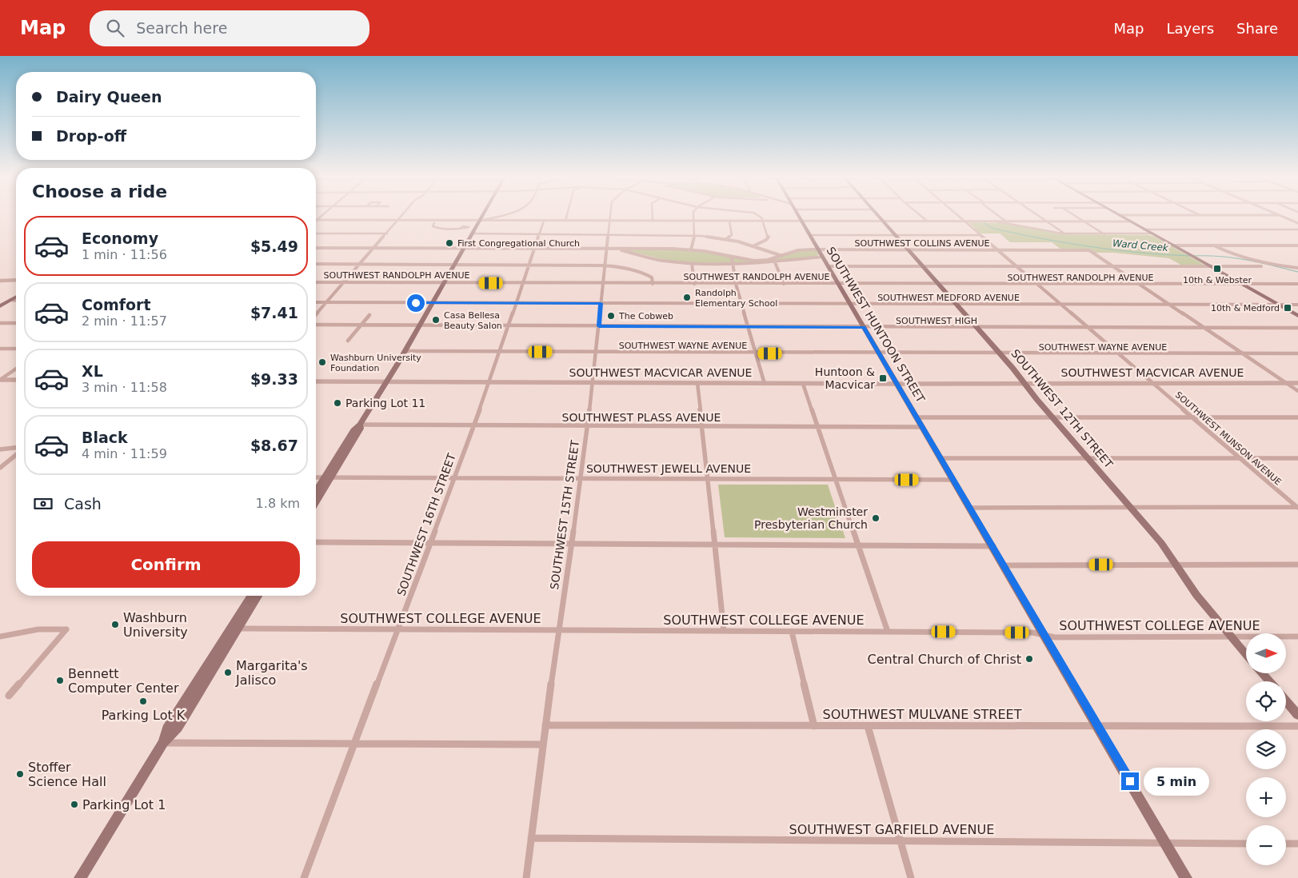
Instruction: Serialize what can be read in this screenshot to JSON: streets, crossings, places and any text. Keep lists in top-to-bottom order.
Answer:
{
  "streets": {
    "main road": ["SOUTHWEST HUNTOON STREET", "SOUTHWEST 12TH STREET"],
    "street": [
      "SOUTHWEST COLLINS AVENUE",
      "SOUTHWEST RANDOLPH AVENUE",
      "SOUTHWEST MEDFORD AVENUE",
      "SOUTHWEST HIGH",
      "SOUTHWEST WAYNE AVENUE",
      "SOUTHWEST MACVICAR AVENUE",
      "SOUTHWEST PLASS AVENUE",
      "SOUTHWEST MUNSON AVENUE",
      "SOUTHWEST JEWELL AVENUE",
      "SOUTHWEST 15TH STREET",
      "SOUTHWEST 16TH STREET",
      "SOUTHWEST COLLEGE AVENUE",
      "SOUTHWEST MULVANE STREET",
      "SOUTHWEST GARFIELD AVENUE"
    ]
  },
  "crossings": [
    ["SOUTHWEST COLLINS AVENUE", "SOUTHWEST HUNTOON STREET"],
    ["SOUTHWEST COLLINS AVENUE", "SOUTHWEST 12TH STREET"],
    ["SOUTHWEST COLLINS AVENUE", "SOUTHWEST MUNSON AVENUE"],
    ["SOUTHWEST COLLINS AVENUE", "SOUTHWEST 15TH STREET"],
    ["SOUTHWEST COLLINS AVENUE", "SOUTHWEST 16TH STREET"],
    ["SOUTHWEST RANDOLPH AVENUE", "SOUTHWEST HUNTOON STREET"],
    ["SOUTHWEST RANDOLPH AVENUE", "SOUTHWEST 12TH STREET"],
    ["SOUTHWEST RANDOLPH AVENUE", "SOUTHWEST MUNSON AVENUE"],
    ["SOUTHWEST RANDOLPH AVENUE", "SOUTHWEST 15TH STREET"],
    ["SOUTHWEST RANDOLPH AVENUE", "SOUTHWEST 16TH STREET"],
    ["SOUTHWEST MEDFORD AVENUE", "SOUTHWEST HUNTOON STREET"],
    ["SOUTHWEST MEDFORD AVENUE", "SOUTHWEST 12TH STREET"],
    ["SOUTHWEST MEDFORD AVENUE", "SOUTHWEST MUNSON AVENUE"],
    ["SOUTHWEST MEDFORD AVENUE", "SOUTHWEST 15TH STREET"],
    ["SOUTHWEST MEDFORD AVENUE", "SOUTHWEST 16TH STREET"],
    ["SOUTHWEST HIGH", "SOUTHWEST HUNTOON STREET"],
    ["SOUTHWEST HIGH", "SOUTHWEST 12TH STREET"],
    ["SOUTHWEST HIGH", "SOUTHWEST MUNSON AVENUE"],
    ["SOUTHWEST HIGH", "SOUTHWEST 15TH STREET"],
    ["SOUTHWEST HIGH", "SOUTHWEST 16TH STREET"],
    ["SOUTHWEST HUNTOON STREET", "SOUTHWEST WAYNE AVENUE"],
    ["SOUTHWEST HUNTOON STREET", "SOUTHWEST MACVICAR AVENUE"],
    ["SOUTHWEST HUNTOON STREET", "SOUTHWEST PLASS AVENUE"],
    ["SOUTHWEST HUNTOON STREET", "SOUTHWEST JEWELL AVENUE"],
    ["SOUTHWEST HUNTOON STREET", "SOUTHWEST COLLEGE AVENUE"],
    ["SOUTHWEST HUNTOON STREET", "SOUTHWEST MULVANE STREET"],
    ["SOUTHWEST HUNTOON STREET", "SOUTHWEST GARFIELD AVENUE"],
    ["SOUTHWEST WAYNE AVENUE", "SOUTHWEST 12TH STREET"],
    ["SOUTHWEST WAYNE AVENUE", "SOUTHWEST MUNSON AVENUE"],
    ["SOUTHWEST WAYNE AVENUE", "SOUTHWEST 15TH STREET"],
    ["SOUTHWEST WAYNE AVENUE", "SOUTHWEST 16TH STREET"],
    ["SOUTHWEST MACVICAR AVENUE", "SOUTHWEST 12TH STREET"],
    ["SOUTHWEST MACVICAR AVENUE", "SOUTHWEST MUNSON AVENUE"],
    ["SOUTHWEST MACVICAR AVENUE", "SOUTHWEST 15TH STREET"],
    ["SOUTHWEST MACVICAR AVENUE", "SOUTHWEST 16TH STREET"],
    ["SOUTHWEST 12TH STREET", "SOUTHWEST COLLEGE AVENUE"],
    ["SOUTHWEST PLASS AVENUE", "SOUTHWEST 15TH STREET"],
    ["SOUTHWEST PLASS AVENUE", "SOUTHWEST 16TH STREET"],
    ["SOUTHWEST JEWELL AVENUE", "SOUTHWEST 15TH STREET"],
    ["SOUTHWEST JEWELL AVENUE", "SOUTHWEST 16TH STREET"],
    ["SOUTHWEST 15TH STREET", "SOUTHWEST COLLEGE AVENUE"],
    ["SOUTHWEST 15TH STREET", "SOUTHWEST MULVANE STREET"],
    ["SOUTHWEST 15TH STREET", "SOUTHWEST GARFIELD AVENUE"],
    ["SOUTHWEST 16TH STREET", "SOUTHWEST COLLEGE AVENUE"]
  ],
  "water": ["Ward Creek"],
  "places": {
    "other": [
      "First Congregational Church",
      "Randolph Elementary School",
      "The Cobweb",
      "Casa Bellesa Beauty Salon",
      "Washburn University Foundation",
      "Parking Lot 11",
      "Westminster Presbyterian Church",
      "Washburn University",
      "Central Church of Christ",
      "Margarita's Jalisco",
      "Bennett Computer Center",
      "Parking Lot K",
      "Stoffer Science Hall",
      "Parking Lot 1"
    ],
    "transit": ["10th & Webster", "10th & Medford", "Huntoon & Macvicar"]
  },
  "north": "right",
  "page": {
    "header": "Map",
    "search": "Search here",
    "nav": ["Map", "Layers", "Share"],
    "banner": ["Dairy Queen", "Drop-off"],
    "heading": "Choose a ride",
    "list": [
      {
        "name": "Economy",
        "note": "1 min · 11:56",
        "value": "$5.49"
      },
      {
        "name": "Comfort",
        "note": "2 min · 11:57",
        "value": "$7.41"
      },
      {
        "name": "XL",
        "note": "3 min · 11:58",
        "value": "$9.33"
      },
      {
        "name": "Black",
        "note": "4 min · 11:59",
        "value": "$8.67"
      }
    ],
    "pay": ["Cash", "1.8 km"],
    "buttons": "Confirm",
    "map_buttons": ["+", "−"],
    "bubble": "5 min"
  }
}
